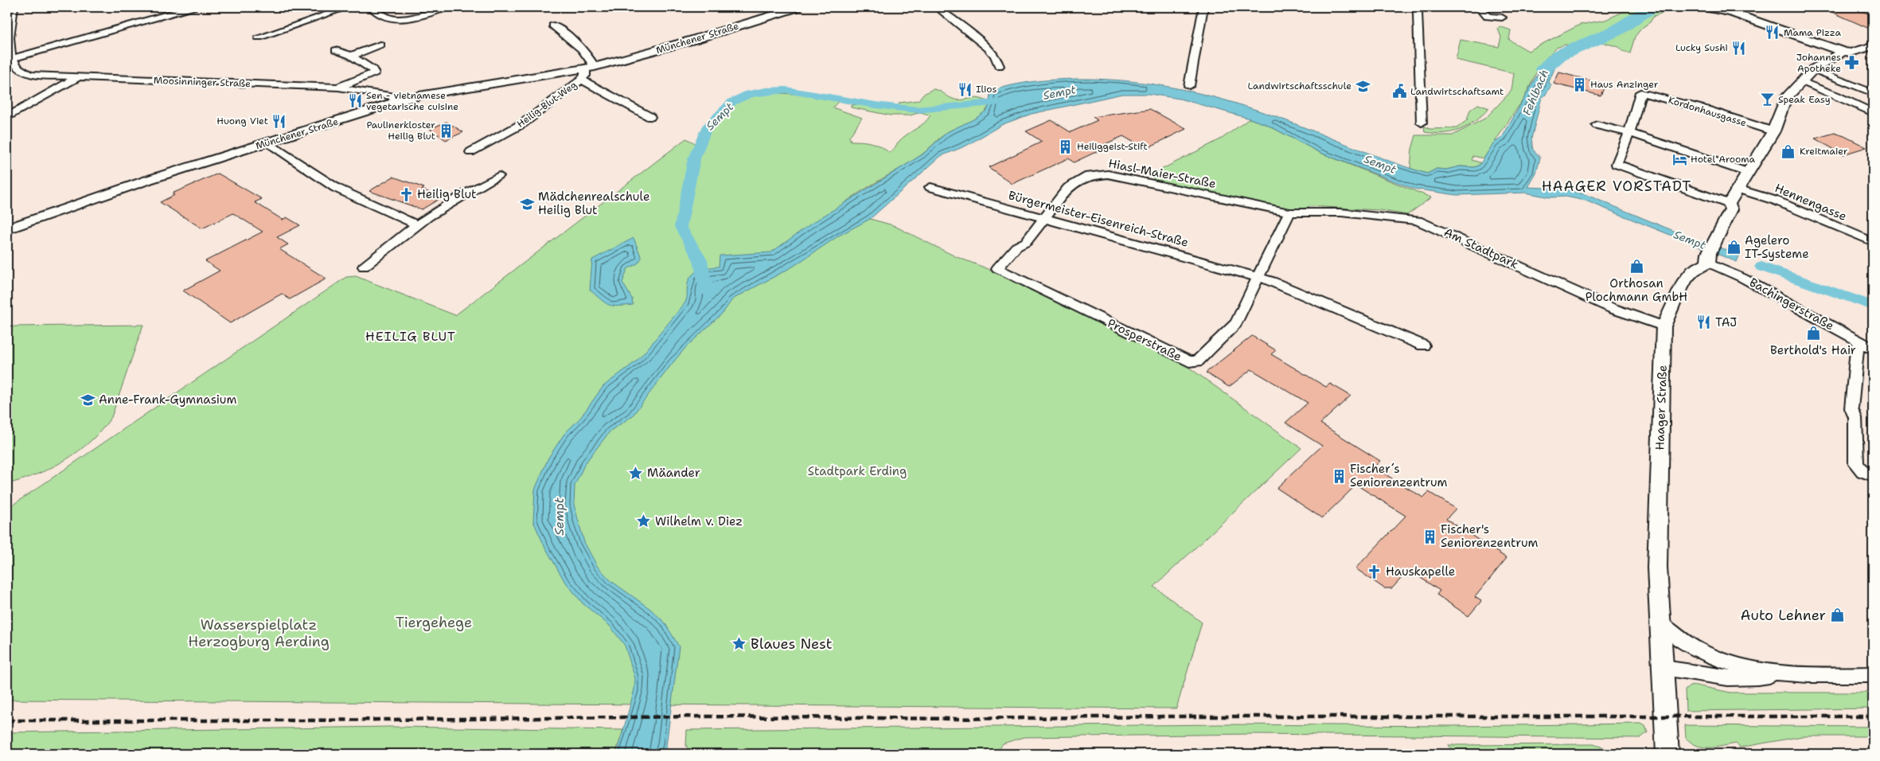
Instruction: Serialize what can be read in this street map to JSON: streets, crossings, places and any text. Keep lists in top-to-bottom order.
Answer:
{
  "streets": {
    "street": [
      "Münchener Straße",
      "Moosinninger Straße",
      "Heilig-Blut-Weg",
      "Kordonhausgasse",
      "Hiasl-Maier-Straße",
      "Hennengasse",
      "Bürgermeister-Eisenreich-Straße",
      "Am Stadtpark",
      "Bachingerstraße",
      "Prosperstraße",
      "Haager Straße"
    ]
  },
  "crossings": [
    ["Münchener Straße", "Moosinninger Straße"],
    ["Münchener Straße", "Heilig-Blut-Weg"],
    ["Hiasl-Maier-Straße", "Bürgermeister-Eisenreich-Straße"],
    ["Hiasl-Maier-Straße", "Am Stadtpark"],
    ["Hiasl-Maier-Straße", "Prosperstraße"],
    ["Bürgermeister-Eisenreich-Straße", "Prosperstraße"],
    ["Am Stadtpark", "Prosperstraße"],
    ["Am Stadtpark", "Haager Straße"],
    ["Bachingerstraße", "Haager Straße"]
  ],
  "districts": ["HAAGER VORSTADT", "HEILIG BLUT"],
  "water": ["Sempt", "Fehlbach"],
  "parks": ["Stadtpark Erding", "Tiergehege", "Wasserspielplatz Herzogburg Aerding"],
  "places": {
    "restaurant": [
      "Mama Pizza",
      "Lucky Sushi",
      "Ilios",
      "Sen - vietnamese vegetarische cuisine",
      "Huong Viet",
      "TAJ"
    ],
    "pharmacy": ["Johannes Apotheke"],
    "building": [
      "Haus Anzinger",
      "Paulinerkloster Heilig Blut",
      "Heiliggeist-Stift",
      "Fischer´s Seniorenzentrum",
      "Fischer's Seniorenzentrum"
    ],
    "school or university": ["Landwirtschaftsschule", "Mädchenrealschule Heilig Blut", "Anne-Frank-Gymnasium"],
    "public building": ["Landwirtschaftsamt"],
    "bar": ["Speak Easy"],
    "shop": [
      "Kreitmaier",
      "Agelero IT-Systeme",
      "Orthosan Plochmann GmbH",
      "Berthold's Hair",
      "Auto Lehner"
    ],
    "hotel": ["Hotel Arooma"],
    "church": ["Heilig Blut", "Hauskapelle"],
    "place": ["Mäander", "Wilhelm v. Diez", "Blaues Nest"]
  }
}
